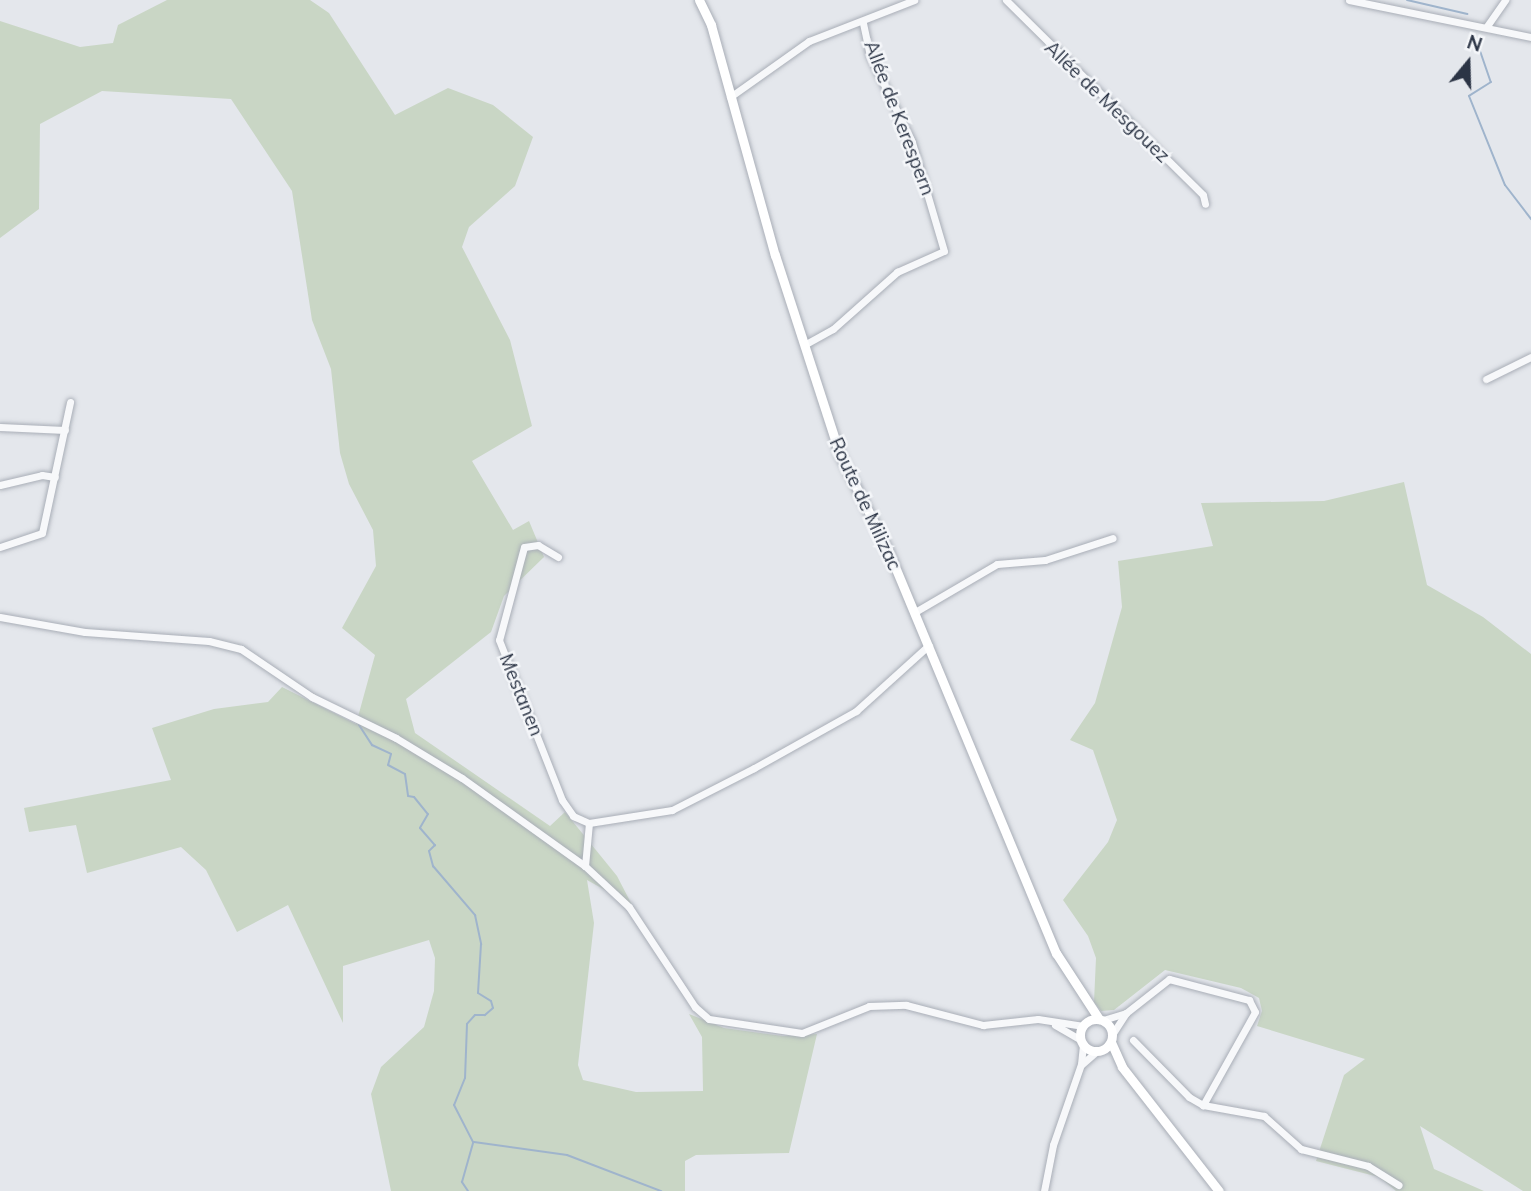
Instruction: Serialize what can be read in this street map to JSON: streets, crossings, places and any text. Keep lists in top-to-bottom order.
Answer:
{
  "streets": {
    "main road": ["Route de Milizac"],
    "street": ["Allée de Mesgouez", "Allée de Kerespern", "Mestanen"]
  },
  "crossings": [
    ["Allée de Kerespern", "Route de Milizac"]
  ],
  "north": "top"
}
